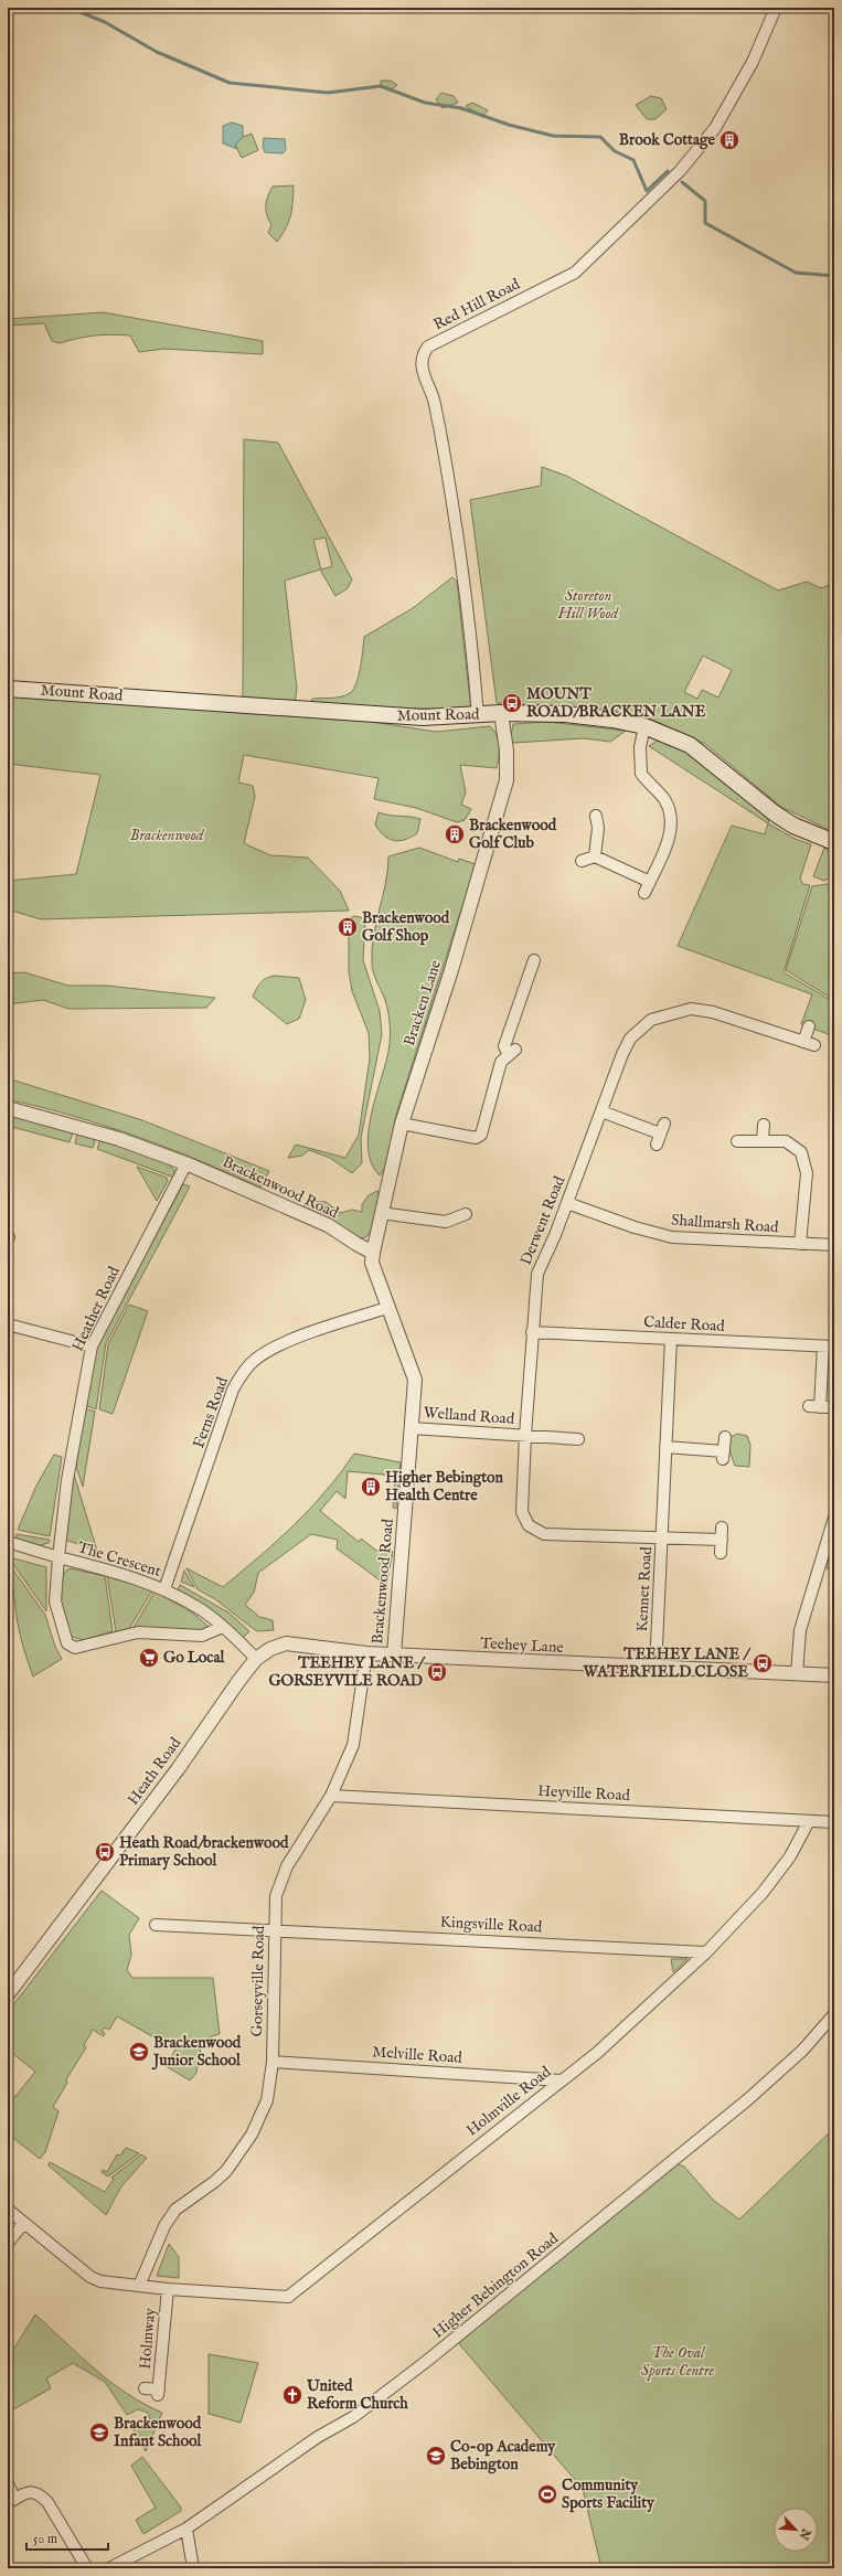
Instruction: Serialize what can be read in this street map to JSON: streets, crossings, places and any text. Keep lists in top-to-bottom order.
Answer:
{
  "streets": {
    "main road": ["Mount Road"],
    "street": [
      "Red Hill Road",
      "Bracken Lane",
      "Brackenwood Road",
      "Derwent Road",
      "Shallmarsh Road",
      "Heather Road",
      "Calder Road",
      "Ferns Road",
      "Welland Road",
      "The Crescent",
      "Kennet Road",
      "Teehey Lane",
      "Heath Road",
      "Heyville Road",
      "Kingsville Road",
      "Gorseyville Road",
      "Melville Road",
      "Holmville Road",
      "Higher Bebington Road",
      "Holmway"
    ]
  },
  "crossings": [
    ["Red Hill Road", "Mount Road"],
    ["Mount Road", "Bracken Lane"],
    ["Bracken Lane", "Brackenwood Road"],
    ["Brackenwood Road", "Heather Road"],
    ["Brackenwood Road", "Ferns Road"],
    ["Brackenwood Road", "Welland Road"],
    ["Brackenwood Road", "Teehey Lane"],
    ["Derwent Road", "Shallmarsh Road"],
    ["Derwent Road", "Calder Road"],
    ["Derwent Road", "Welland Road"],
    ["Derwent Road", "Kennet Road"],
    ["Heather Road", "The Crescent"],
    ["Calder Road", "Kennet Road"],
    ["Ferns Road", "The Crescent"],
    ["The Crescent", "Heath Road"],
    ["Kennet Road", "Teehey Lane"],
    ["Teehey Lane", "Heath Road"],
    ["Teehey Lane", "Gorseyville Road"],
    ["Heath Road", "Gorseyville Road"],
    ["Heyville Road", "Gorseyville Road"],
    ["Heyville Road", "Holmville Road"],
    ["Kingsville Road", "Gorseyville Road"],
    ["Kingsville Road", "Holmville Road"],
    ["Gorseyville Road", "Melville Road"],
    ["Gorseyville Road", "Holmville Road"],
    ["Melville Road", "Holmville Road"],
    ["Holmville Road", "Holmway"]
  ],
  "parks": ["Storeton Hill Wood", "Brackenwood", "The Oval Sports Centre"],
  "places": {
    "building": [
      "Brook Cottage",
      "Brackenwood Golf Club",
      "Brackenwood Golf Shop",
      "Higher Bebington Health Centre"
    ],
    "bus stop": [
      "MOUNT ROAD/BRACKEN LANE",
      "TEEHEY LANE / WATERFIELD CLOSE",
      "TEEHEY LANE / GORSEYVILE ROAD",
      "Heath Road/brackenwood Primary School"
    ],
    "supermarket": ["Go Local"],
    "school or university": ["Brackenwood Junior School", "Brackenwood Infant School", "Co-op Academy Bebington"],
    "church": ["United Reform Church"],
    "sports": ["Community Sports Facility"]
  },
  "scale_bar": "50 m",
  "north": "bottom right"
}
